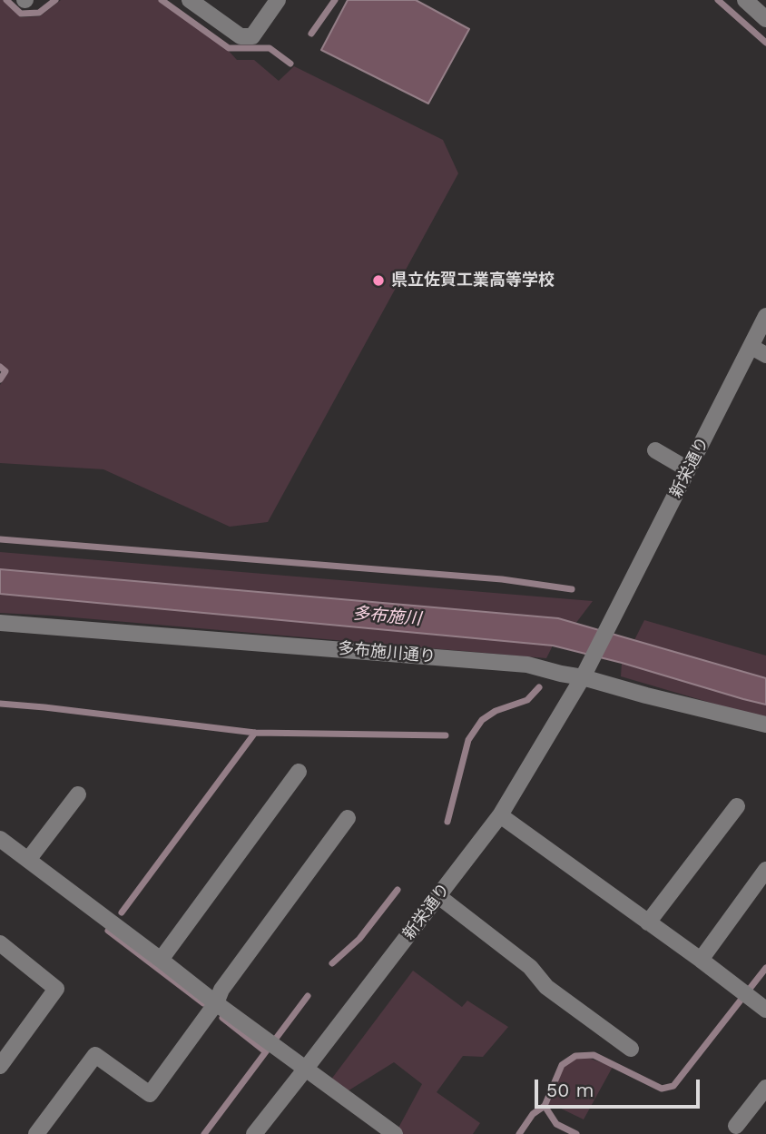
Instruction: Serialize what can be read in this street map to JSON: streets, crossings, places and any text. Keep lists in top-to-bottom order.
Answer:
{
  "streets": {
    "street": ["新栄通り", "多布施川通り"]
  },
  "crossings": [
    ["新栄通り", "多布施川通り"]
  ],
  "water": ["多布施川"],
  "places": ["県立佐賀工業高等学校"],
  "scale_bar": "50 m"
}
